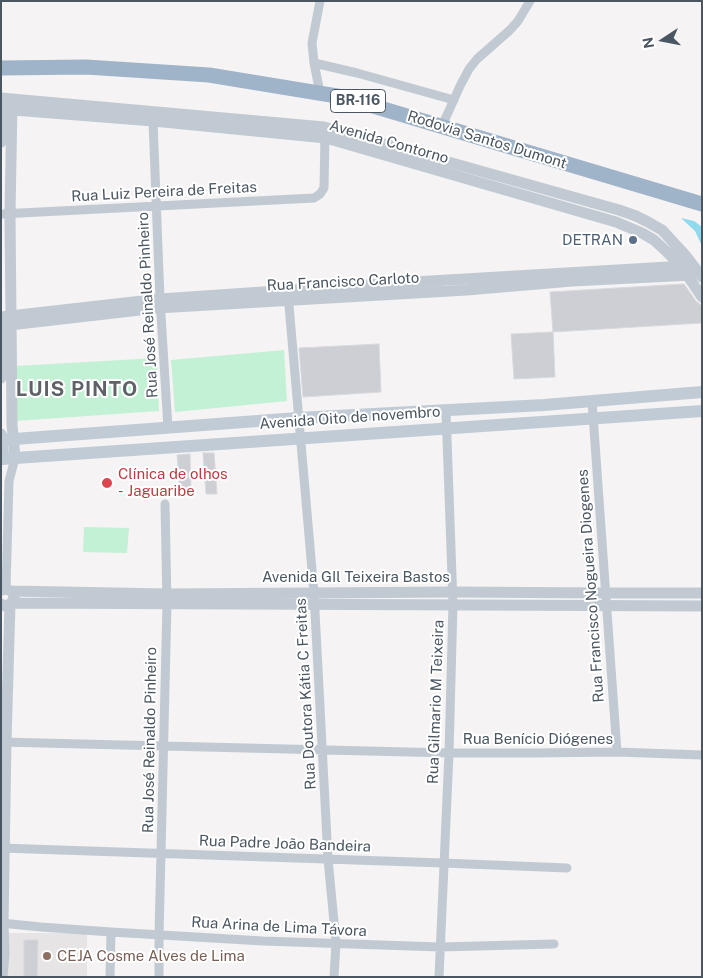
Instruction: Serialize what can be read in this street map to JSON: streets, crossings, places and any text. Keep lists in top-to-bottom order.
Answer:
{
  "streets": {
    "highway": ["BR-116", "Rodovia Santos Dumont"],
    "main road": ["Avenida Oito de novembro"],
    "street": [
      "Avenida Contorno",
      "Rua Luiz Pereira de Freitas",
      "Rua Francisco Carloto",
      "Rua José Reinaldo Pinheiro",
      "Avenida GIl Teixeira Bastos",
      "Rua Francisco Nogueira Diogenes",
      "Rua Doutora Kátia C Freitas",
      "Rua Gilmario M Teixeira",
      "Rua Benício Diógenes",
      "Rua Padre João Bandeira",
      "Rua Arina de Lima Távora"
    ]
  },
  "crossings": [
    ["Avenida Contorno", "Rua Luiz Pereira de Freitas"],
    ["Avenida Contorno", "Rua Francisco Carloto"],
    ["Avenida Contorno", "Rua José Reinaldo Pinheiro"],
    ["Rua Luiz Pereira de Freitas", "Rua José Reinaldo Pinheiro"],
    ["Rua Francisco Carloto", "Rua José Reinaldo Pinheiro"],
    ["Rua Francisco Carloto", "Rua Doutora Kátia C Freitas"],
    ["Rua José Reinaldo Pinheiro", "Avenida Oito de novembro"],
    ["Rua José Reinaldo Pinheiro", "Avenida GIl Teixeira Bastos"],
    ["Rua José Reinaldo Pinheiro", "Rua Benício Diógenes"],
    ["Rua José Reinaldo Pinheiro", "Rua Padre João Bandeira"],
    ["Rua José Reinaldo Pinheiro", "Rua Arina de Lima Távora"],
    ["Avenida Oito de novembro", "Rua Francisco Nogueira Diogenes"],
    ["Avenida Oito de novembro", "Rua Doutora Kátia C Freitas"],
    ["Avenida Oito de novembro", "Rua Gilmario M Teixeira"],
    ["Avenida GIl Teixeira Bastos", "Rua Francisco Nogueira Diogenes"],
    ["Avenida GIl Teixeira Bastos", "Rua Doutora Kátia C Freitas"],
    ["Avenida GIl Teixeira Bastos", "Rua Gilmario M Teixeira"],
    ["Rua Francisco Nogueira Diogenes", "Rua Benício Diógenes"],
    ["Rua Doutora Kátia C Freitas", "Rua Benício Diógenes"],
    ["Rua Doutora Kátia C Freitas", "Rua Padre João Bandeira"],
    ["Rua Doutora Kátia C Freitas", "Rua Arina de Lima Távora"],
    ["Rua Gilmario M Teixeira", "Rua Benício Diógenes"],
    ["Rua Gilmario M Teixeira", "Rua Padre João Bandeira"],
    ["Rua Gilmario M Teixeira", "Rua Arina de Lima Távora"]
  ],
  "districts": ["LUIS PINTO"],
  "places": ["DETRAN", "Clínica de olhos - Jaguaribe", "CEJA Cosme Alves de Lima"],
  "north": "left"
}
